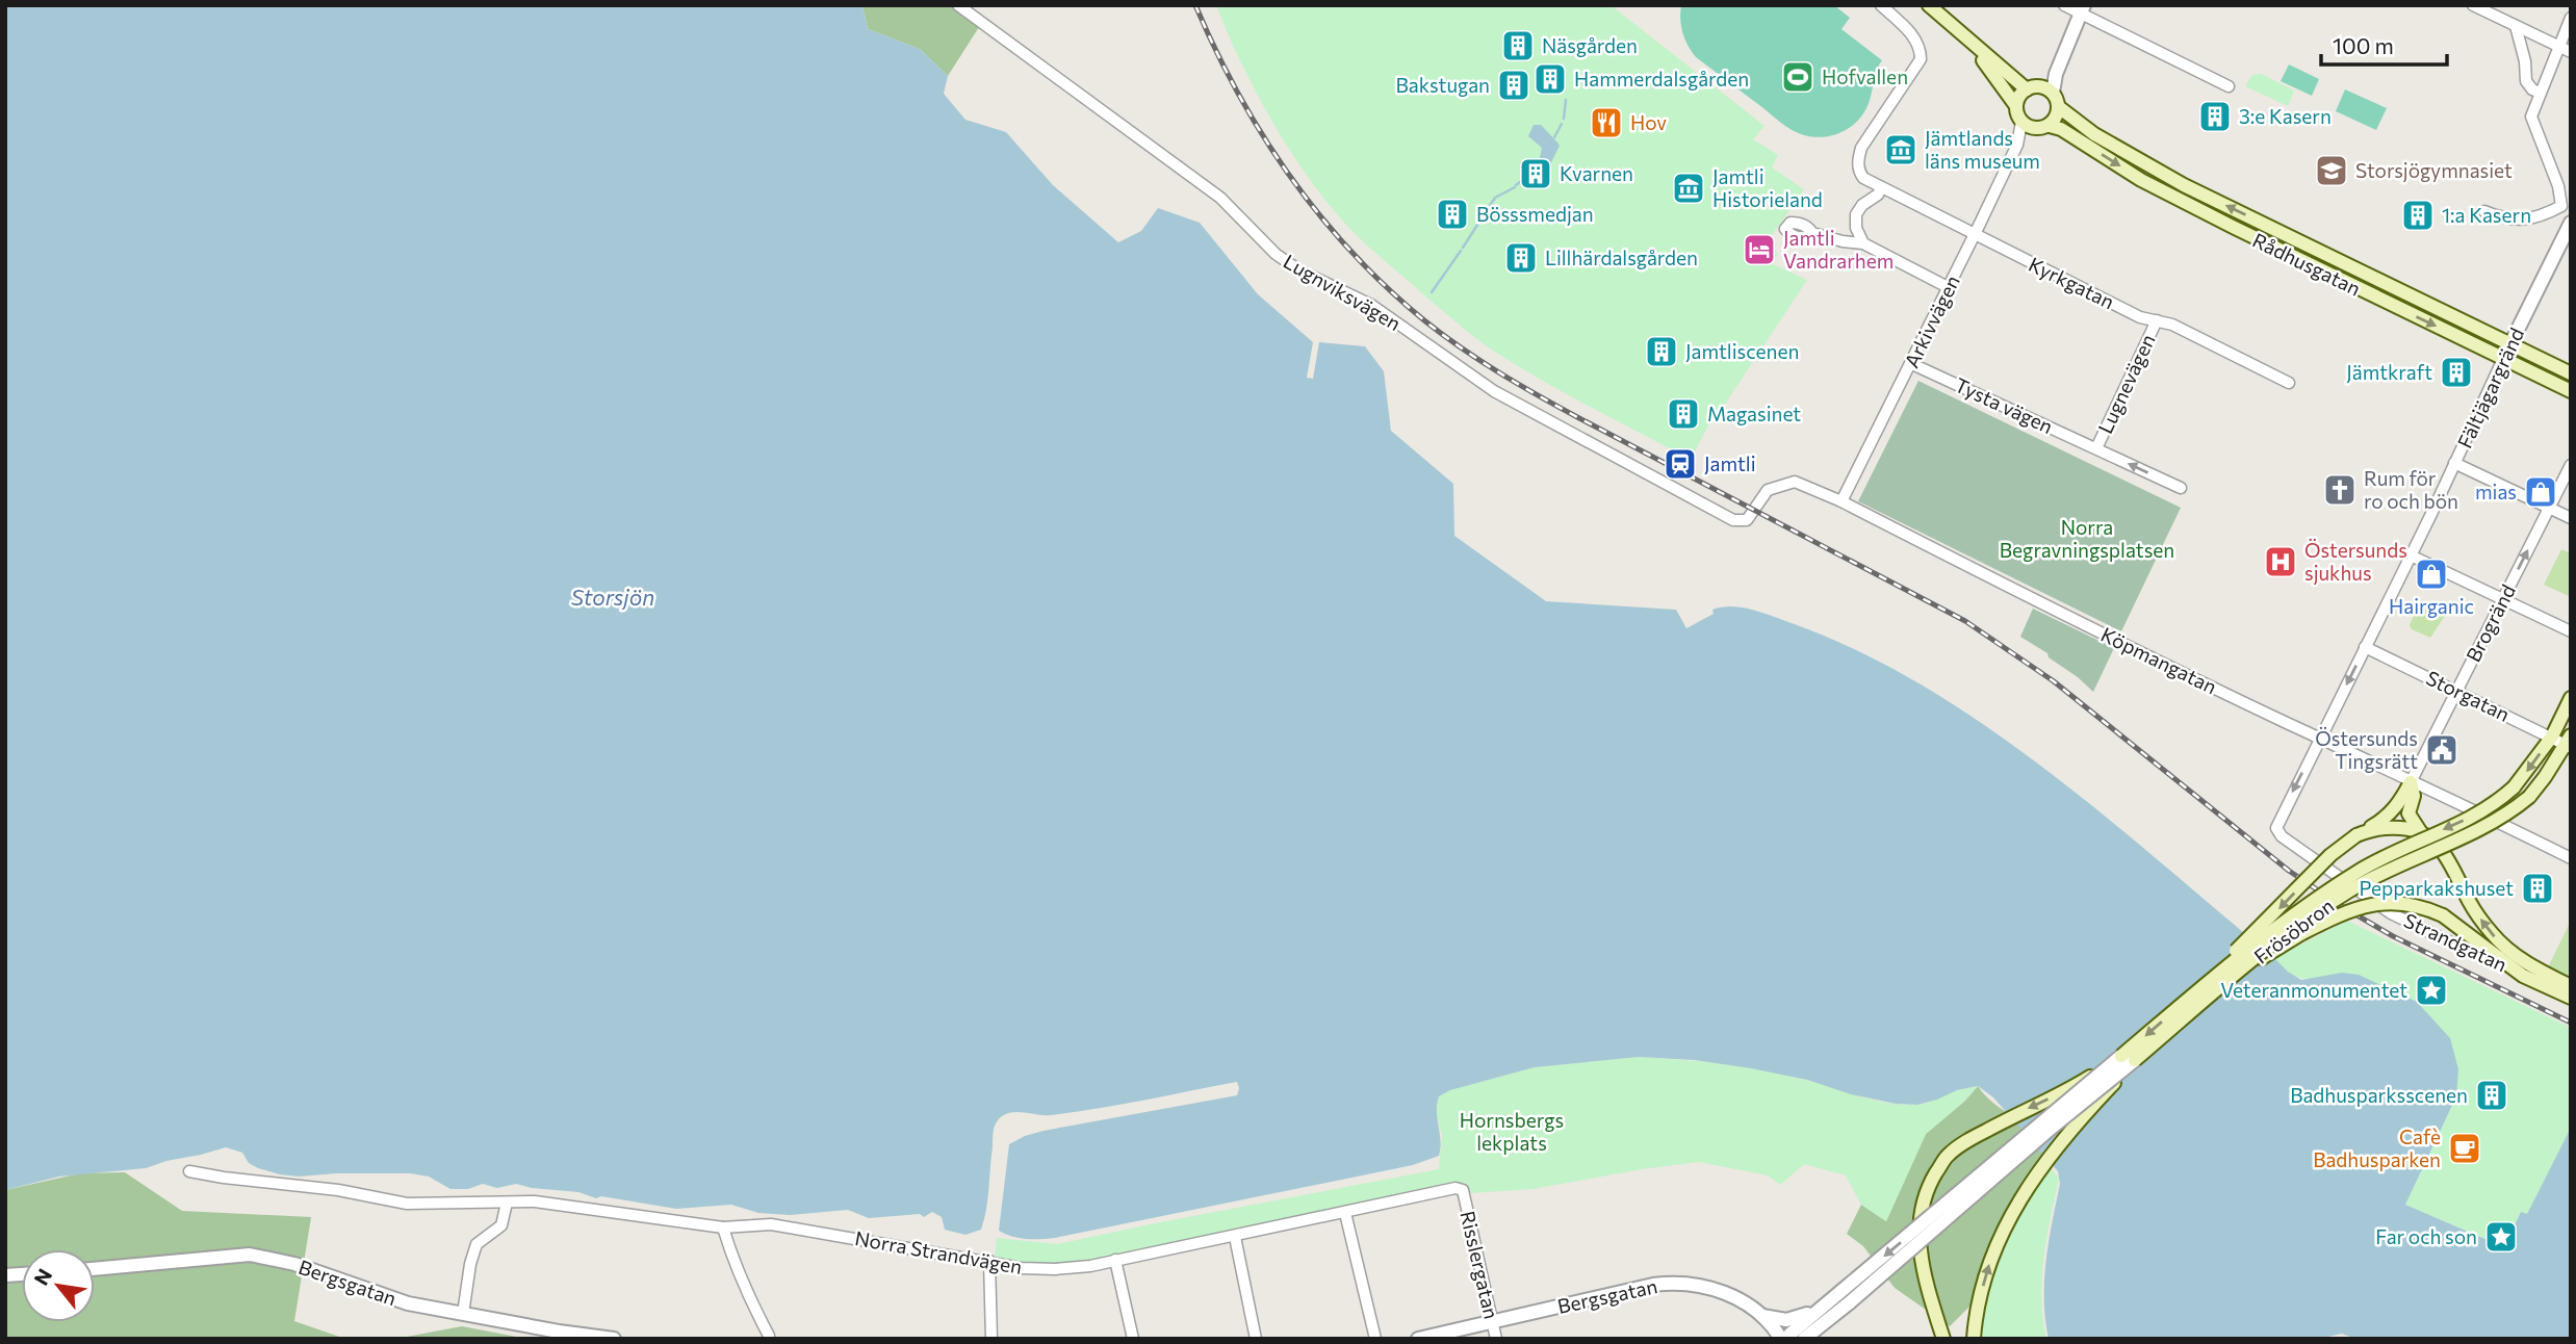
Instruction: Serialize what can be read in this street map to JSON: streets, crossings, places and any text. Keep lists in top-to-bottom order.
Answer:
{
  "streets": {
    "main road": ["Rådhusgatan", "Frösöbron", "Strandgatan"],
    "street": [
      "Kyrkgatan",
      "Lugnviksvägen",
      "Arkivvägen",
      "Lugnevägen",
      "Fältjägargränd",
      "Tysta vägen",
      "Brogränd",
      "Köpmangatan",
      "Storgatan",
      "Norra Strandvägen",
      "Risslergatan",
      "Bergsgatan"
    ]
  },
  "crossings": [
    ["Rådhusgatan", "Arkivvägen"],
    ["Rådhusgatan", "Fältjägargränd"],
    ["Kyrkgatan", "Arkivvägen"],
    ["Kyrkgatan", "Lugnevägen"],
    ["Lugnviksvägen", "Köpmangatan"],
    ["Arkivvägen", "Tysta vägen"],
    ["Arkivvägen", "Köpmangatan"],
    ["Lugnevägen", "Tysta vägen"],
    ["Fältjägargränd", "Köpmangatan"],
    ["Fältjägargränd", "Storgatan"],
    ["Fältjägargränd", "Strandgatan"],
    ["Brogränd", "Köpmangatan"],
    ["Brogränd", "Storgatan"],
    ["Brogränd", "Frösöbron"],
    ["Köpmangatan", "Frösöbron"],
    ["Storgatan", "Frösöbron"],
    ["Norra Strandvägen", "Risslergatan"],
    ["Risslergatan", "Bergsgatan"]
  ],
  "water": ["Storsjön"],
  "parks": ["Norra Begravningsplatsen", "Hornsbergs lekplats"],
  "places": {
    "building": [
      "Näsgården",
      "Hammerdalsgården",
      "Bakstugan",
      "3:e Kasern",
      "Kvarnen",
      "Bösssmedjan",
      "1:a Kasern",
      "Lillhärdalsgården",
      "Jamtliscenen",
      "Jämtkraft",
      "Magasinet",
      "Pepparkakshuset",
      "Badhusparksscenen"
    ],
    "sports": ["Hofvallen"],
    "restaurant": ["Hov"],
    "museum": ["Jämtlands läns museum", "Jamtli Historieland"],
    "school or university": ["Storsjögymnasiet"],
    "hotel": ["Jamtli Vandrarhem"],
    "station": ["Jamtli"],
    "church": ["Rum för ro och bön"],
    "shop": ["mias", "Hairganic"],
    "hospital": ["Östersunds sjukhus"],
    "public building": ["Östersunds Tingsrätt"],
    "place": ["Veteranmonumentet", "Far och son"],
    "cafe": ["Cafè Badhusparken"]
  },
  "scale_bar": "100 m",
  "north": "top left"
}
